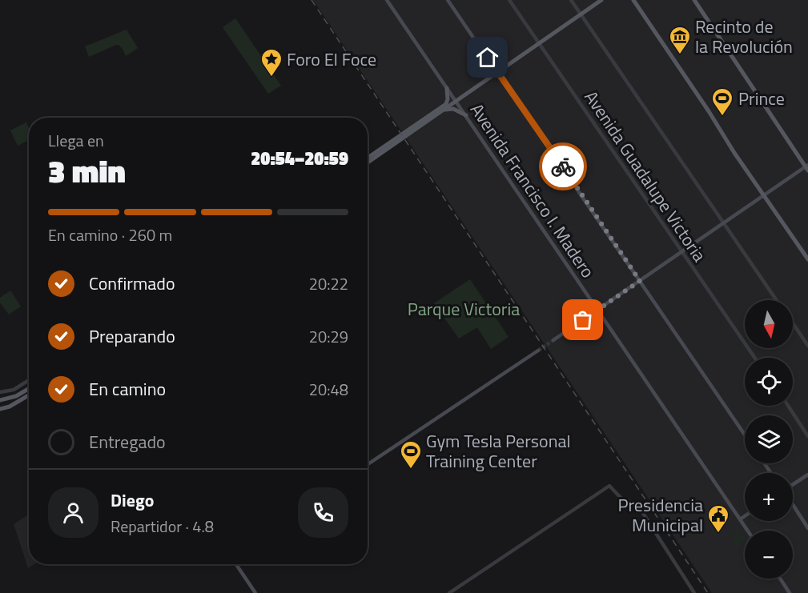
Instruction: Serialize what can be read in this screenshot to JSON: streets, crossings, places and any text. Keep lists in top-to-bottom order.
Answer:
{
  "streets": {
    "main road": ["Avenida Francisco I. Madero"],
    "street": ["Avenida Guadalupe Victoria"]
  },
  "parks": ["Parque Victoria"],
  "places": {
    "museum": ["Recinto de la Revolución"],
    "place": ["Foro El Foce"],
    "sports": ["Prince", "Gym Tesla Personal Training Center"],
    "public building": ["Presidencia Municipal"]
  },
  "north": "bottom",
  "page": {
    "heading": ["3 min", "Llega en", "20:54–20:59"],
    "panel": ["Diego", "Repartidor · 4.8"],
    "bar": "En camino · 260 m",
    "list": [
      ["Confirmado", "20:22"],
      ["Preparando", "20:29"],
      ["En camino", "20:48"],
      "Entregado"
    ],
    "map_buttons": ["+", "−"]
  }
}
